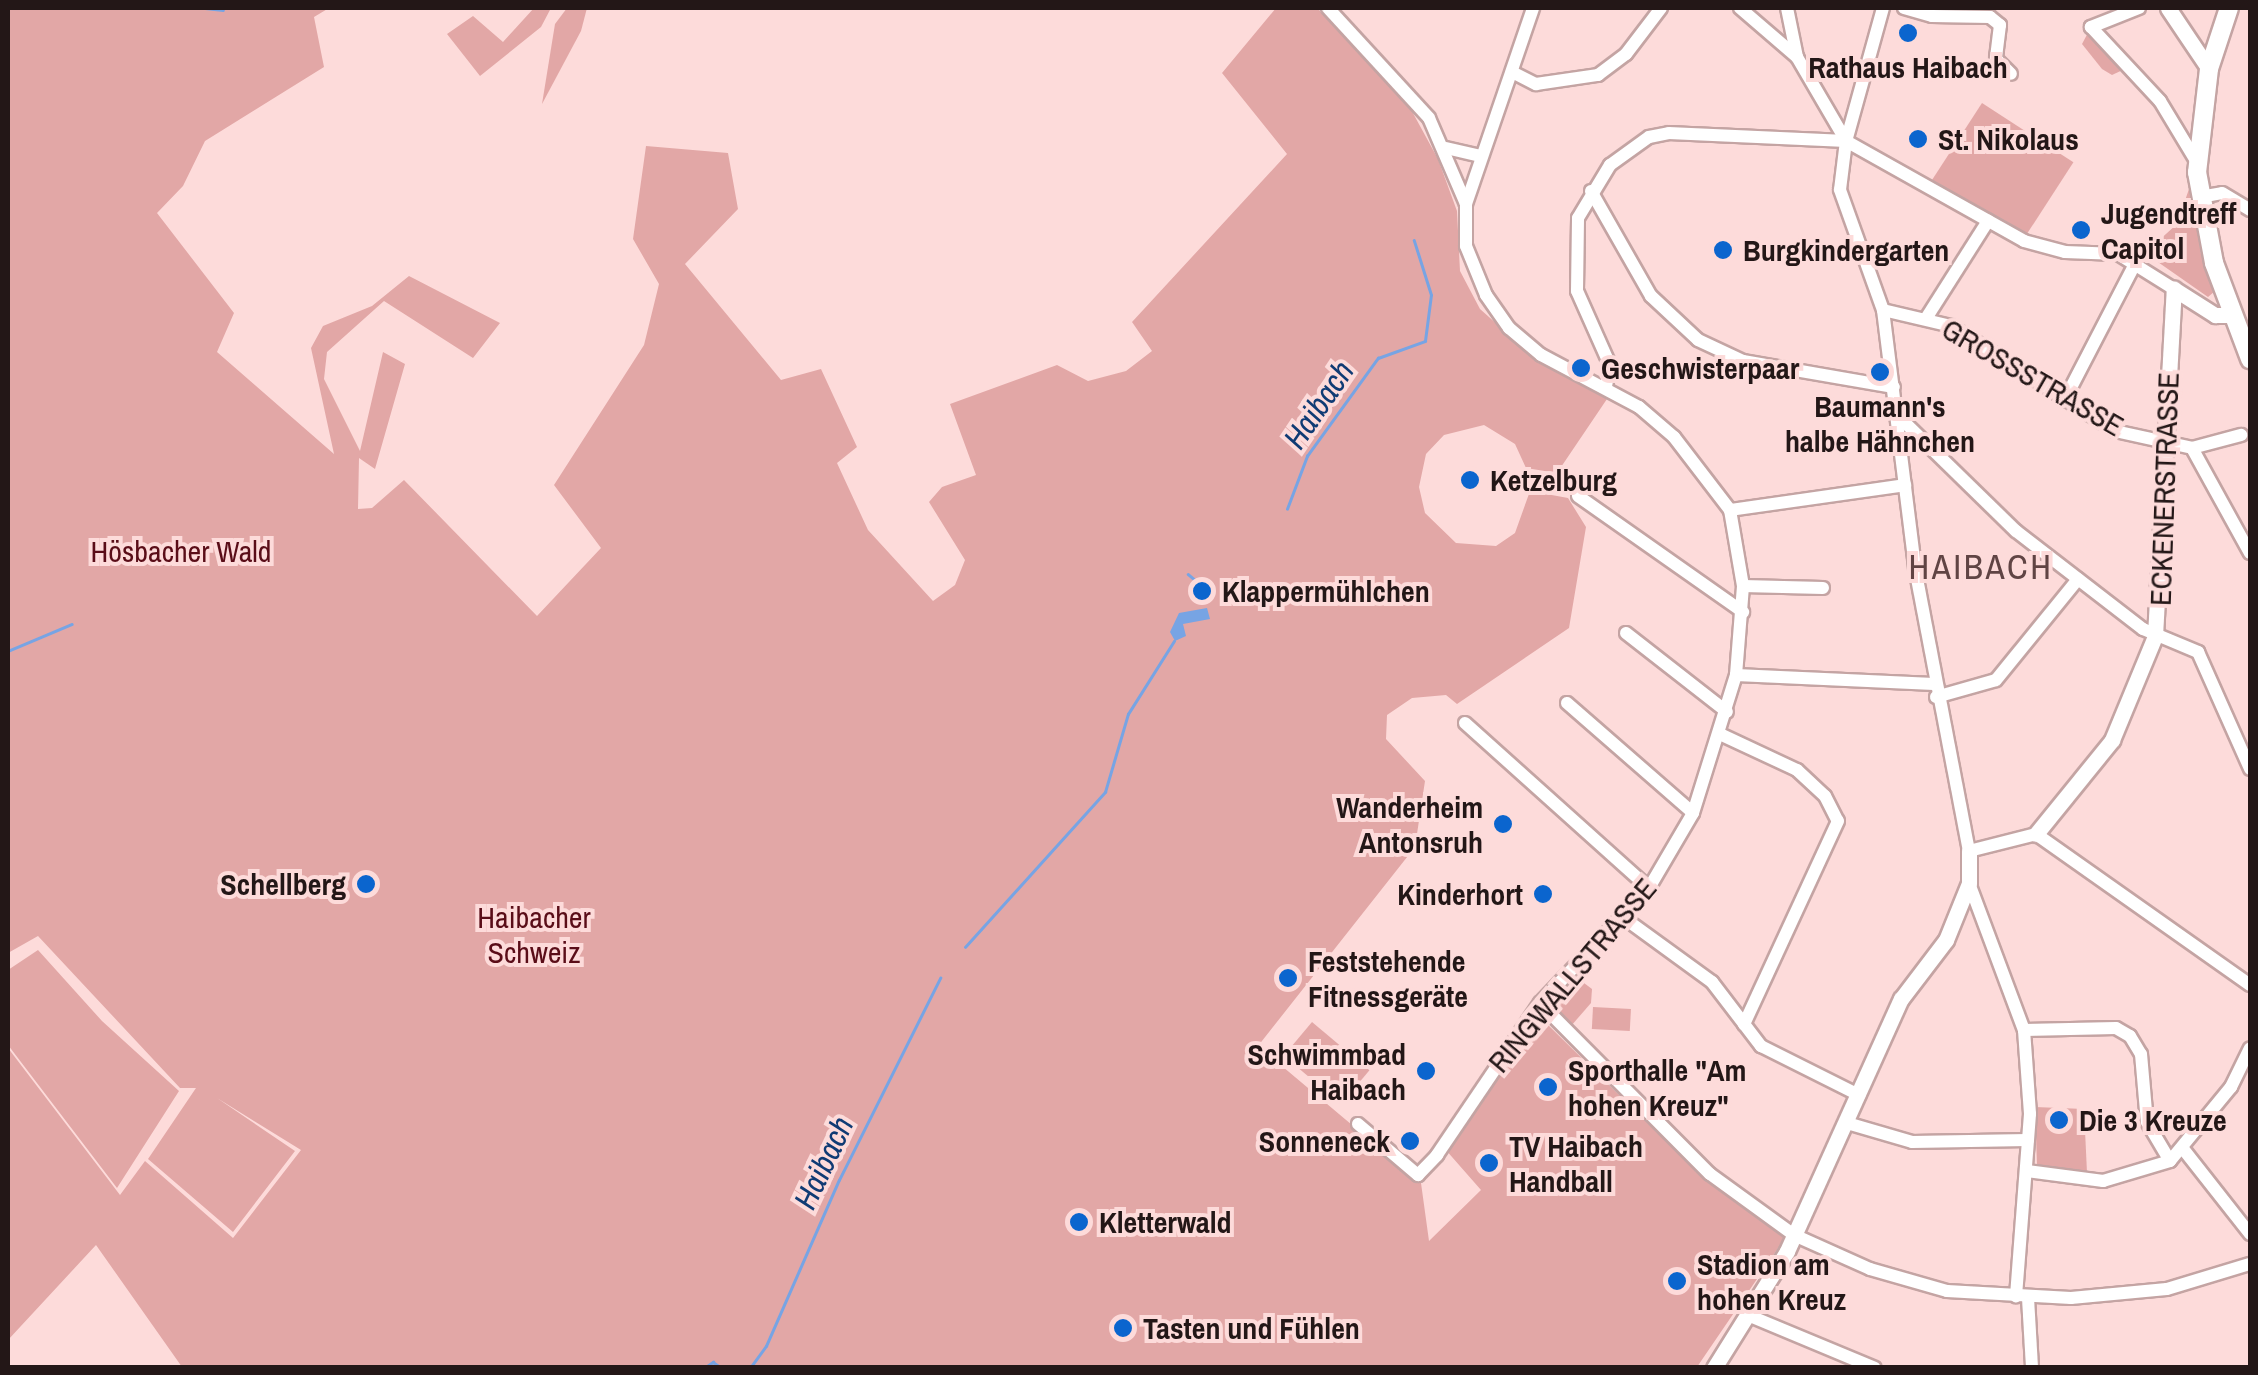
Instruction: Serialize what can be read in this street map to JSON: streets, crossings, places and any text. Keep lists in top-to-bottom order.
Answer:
{
  "streets": {
    "street": ["GROSSSTRASSE", "ECKENERSTRASSE", "RINGWALLSTRASSE"]
  },
  "crossings": [
    ["GROSSSTRASSE", "ECKENERSTRASSE"]
  ],
  "districts": ["HAIBACH"],
  "water": ["Haibach"],
  "parks": ["Hösbacher Wald", "Haibacher Schweiz"],
  "places": [
    "Rathaus Haibach",
    "St. Nikolaus",
    "Jugendtreff Capitol",
    "Burgkindergarten",
    "Geschwisterpaar",
    "Baumann's halbe Hähnchen",
    "Ketzelburg",
    "Klappermühlchen",
    "Wanderheim Antonsruh",
    "Schellberg",
    "Kinderhort",
    "Feststehende Fitnessgeräte",
    "Schwimmbad Haibach",
    "Sporthalle \"Am hohen Kreuz\"",
    "Die 3 Kreuze",
    "Sonneneck",
    "TV Haibach Handball",
    "Kletterwald",
    "Stadion am hohen Kreuz",
    "Tasten und Fühlen"
  ]
}
